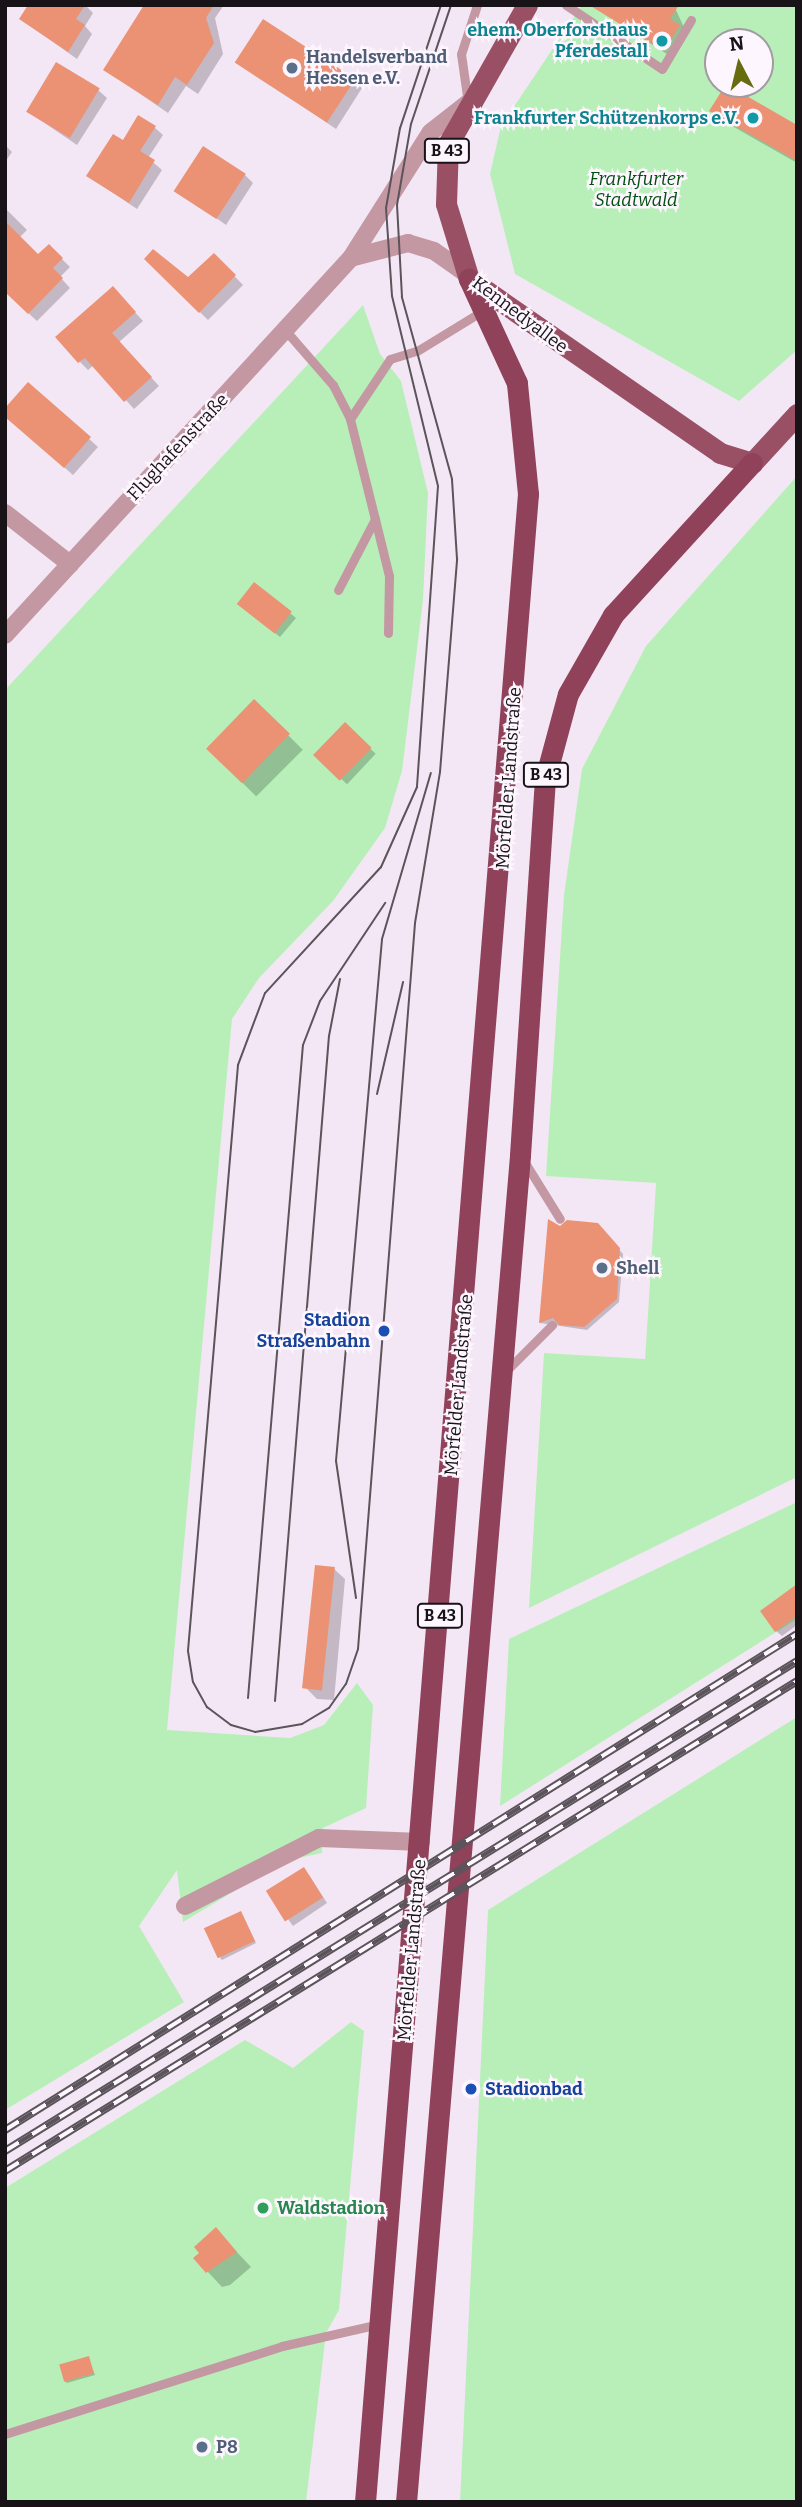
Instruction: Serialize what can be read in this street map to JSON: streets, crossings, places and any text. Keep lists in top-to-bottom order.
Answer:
{
  "streets": {
    "highway": ["B 43", "Mörfelder Landstraße"],
    "main road": ["Kennedyallee"],
    "street": ["Flughafenstraße"]
  },
  "crossings": [
    ["B 43", "Kennedyallee"],
    ["B 43", "Mörfelder Landstraße"],
    ["Kennedyallee", "Flughafenstraße"],
    ["Kennedyallee", "Mörfelder Landstraße"],
    ["Flughafenstraße", "Mörfelder Landstraße"]
  ],
  "parks": ["Frankfurter Stadtwald"],
  "places": [
    "ehem. Oberforsthaus Pferdestall",
    "Handelsverband Hessen e.V.",
    "Frankfurter Schützenkorps e.V.",
    "Shell",
    "Stadion Straßenbahn",
    "Stadionbad",
    "Waldstadion",
    "P8"
  ],
  "north": "top"
}
